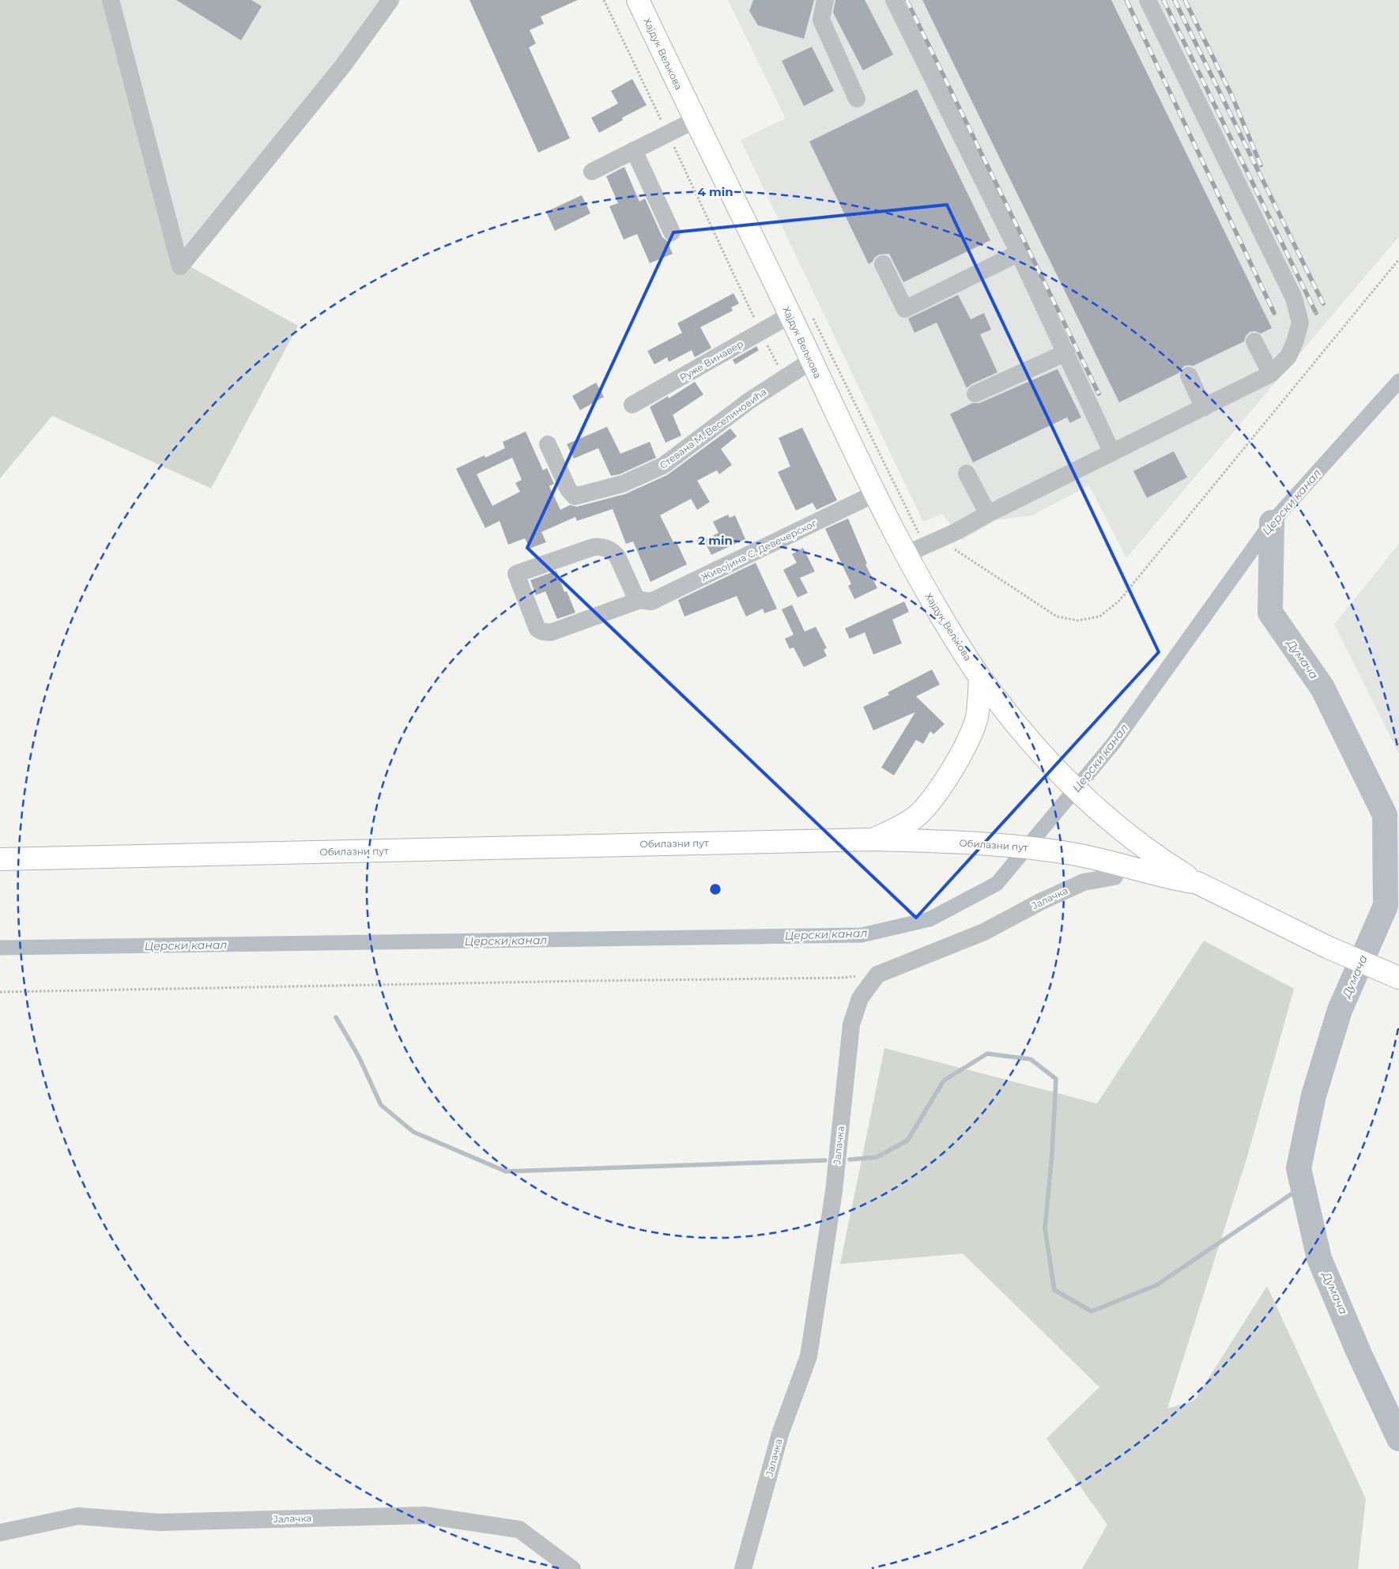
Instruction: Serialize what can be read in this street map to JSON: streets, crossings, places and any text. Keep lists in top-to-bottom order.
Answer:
{
  "streets": {
    "main road": ["Хајдук Вељкова", "Обилазни пут"],
    "street": [
      "Руже Винавер",
      "Стевана М. Веселиновића",
      "Живојина С. Девечерског",
      "Јалачка"
    ]
  },
  "crossings": [
    ["Хајдук Вељкова", "Руже Винавер"],
    ["Хајдук Вељкова", "Стевана М. Веселиновића"],
    ["Хајдук Вељкова", "Живојина С. Девечерског"],
    ["Хајдук Вељкова", "Обилазни пут"],
    ["Обилазни пут", "Јалачка"]
  ],
  "water": ["Церски канал", "Думача"],
  "rings": ["4 min", "2 min"]
}
